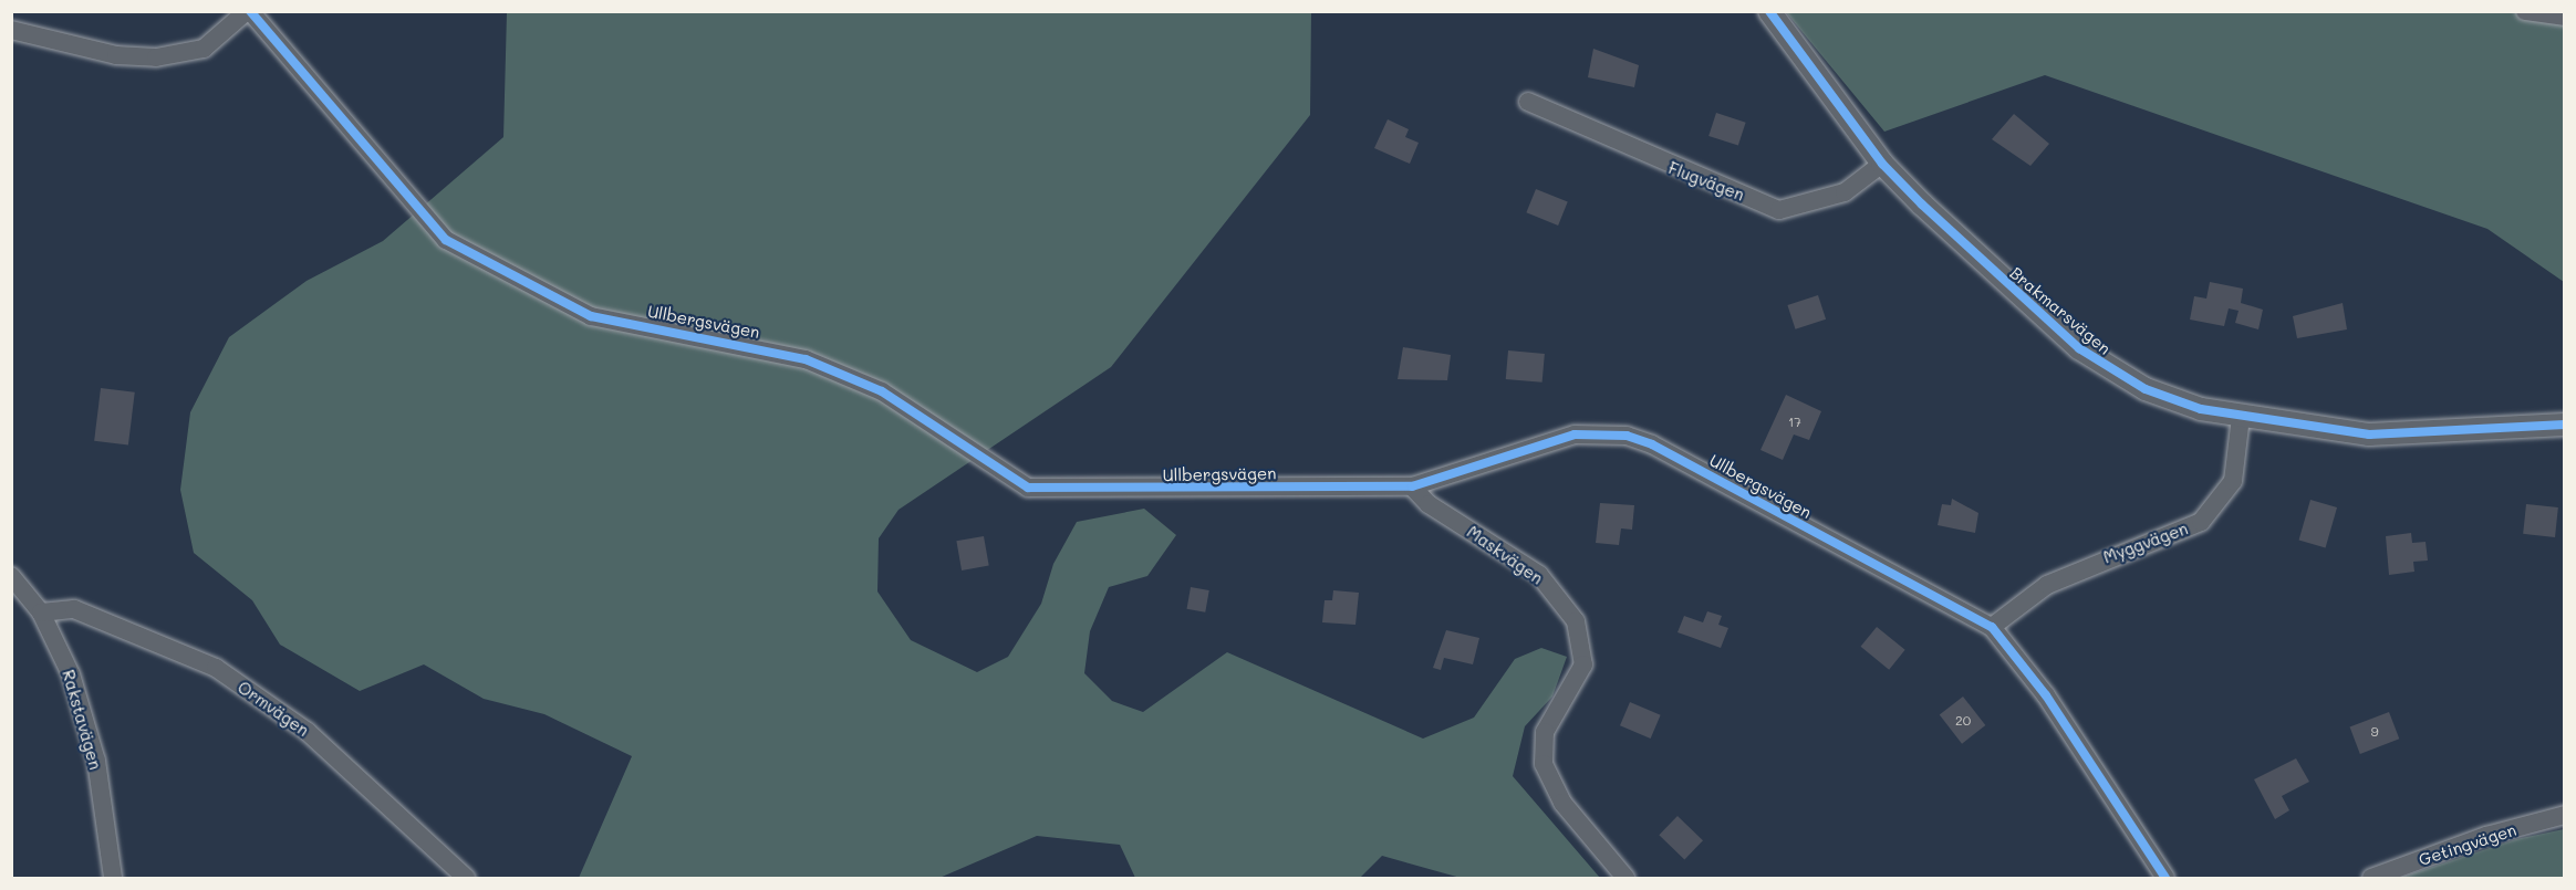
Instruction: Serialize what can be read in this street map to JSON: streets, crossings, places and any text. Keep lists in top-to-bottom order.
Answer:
{
  "streets": {
    "street": [
      "Flugvägen",
      "Brakmarsvägen",
      "Ullbergsvägen",
      "Myggvägen",
      "Maskvägen",
      "Ormvägen",
      "Rakstavägen",
      "Getingvägen"
    ]
  },
  "crossings": [
    ["Flugvägen", "Brakmarsvägen"],
    ["Brakmarsvägen", "Myggvägen"],
    ["Ullbergsvägen", "Myggvägen"],
    ["Ullbergsvägen", "Maskvägen"],
    ["Ormvägen", "Rakstavägen"]
  ],
  "house_numbers": ["17", "20", "9"]
}
